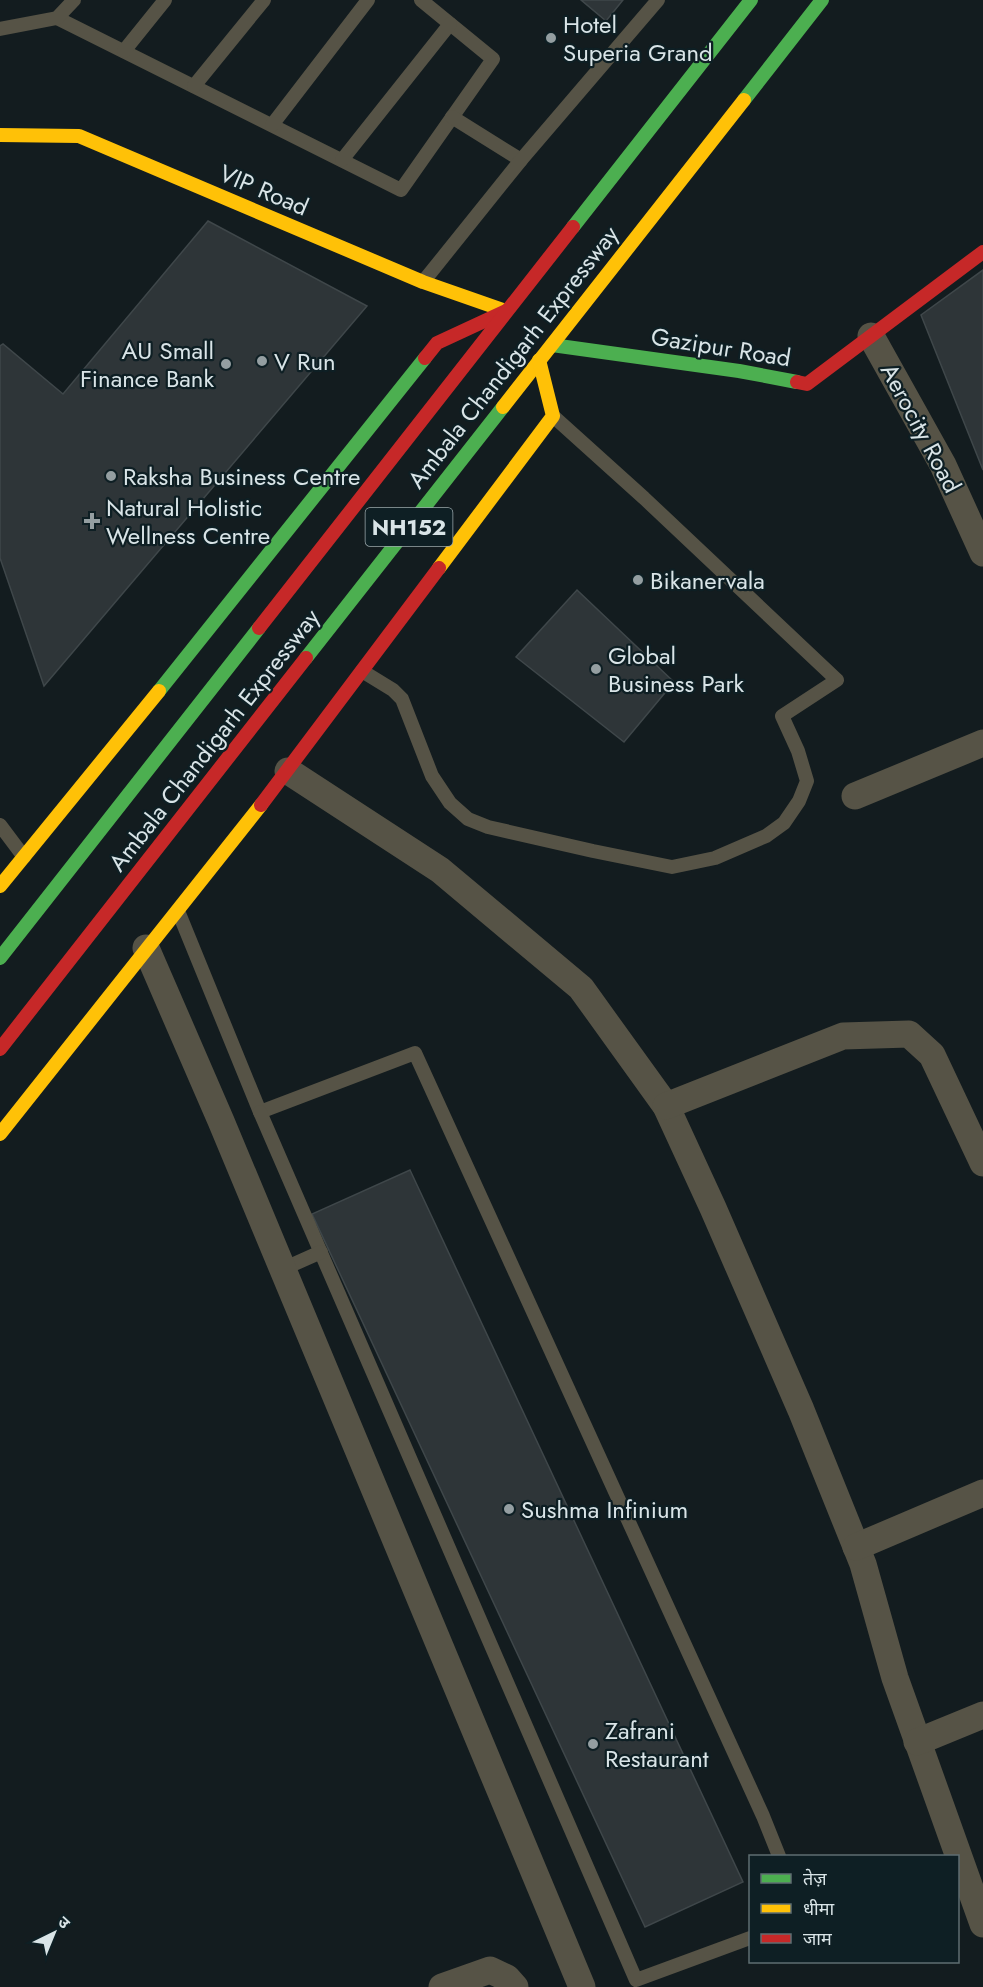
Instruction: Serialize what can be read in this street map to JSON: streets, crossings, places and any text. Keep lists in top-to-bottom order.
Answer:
{
  "streets": {
    "main road": [
      "VIP Road",
      "Gazipur Road",
      "Ambala Chandigarh Expressway",
      "NH152"
    ],
    "street": ["Aerocity Road"]
  },
  "crossings": [
    ["VIP Road", "Ambala Chandigarh Expressway"],
    ["Gazipur Road", "Ambala Chandigarh Expressway"],
    ["Gazipur Road", "Aerocity Road"],
    ["Ambala Chandigarh Expressway", "NH152"]
  ],
  "places": {
    "other": [
      "Hotel Superia Grand",
      "V Run",
      "AU Small Finance Bank",
      "Raksha Business Centre",
      "Bikanervala",
      "Global Business Park",
      "Sushma Infinium",
      "Zafrani Restaurant"
    ],
    "health": ["Natural Holistic Wellness Centre"]
  },
  "legend": ["तेज़", "धीमा", "जाम"],
  "north": "top right"
}
